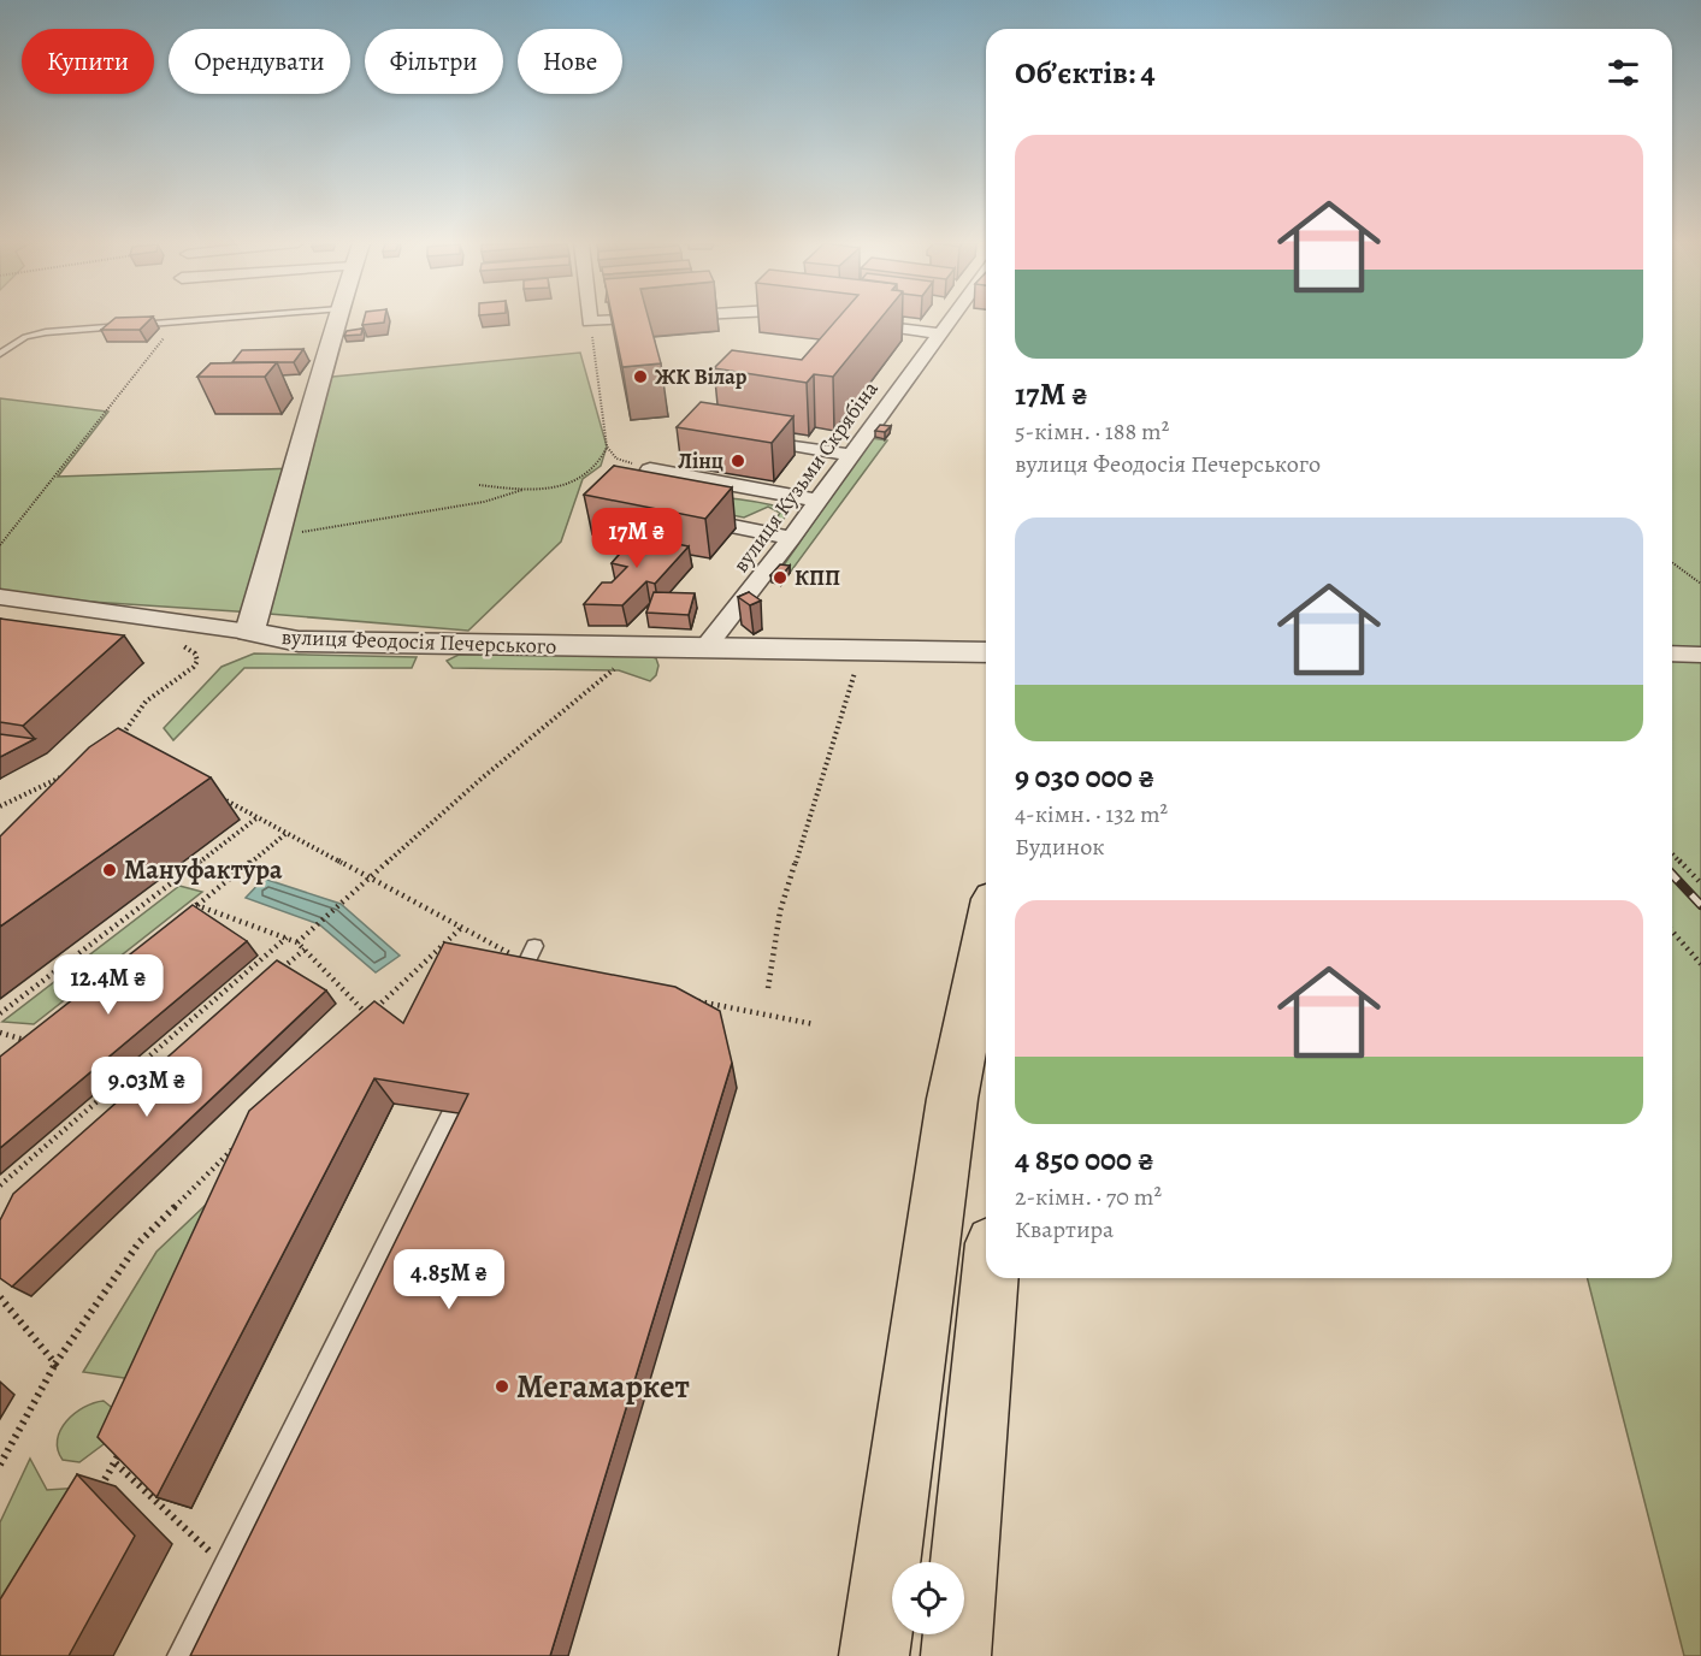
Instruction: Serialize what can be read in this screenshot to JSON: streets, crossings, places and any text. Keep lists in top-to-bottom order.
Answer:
{
  "streets": {
    "street": ["вулиця Кузьми Скрябіна", "вулиця Феодосія Печерського"]
  },
  "crossings": [
    ["вулиця Кузьми Скрябіна", "вулиця Феодосія Печерського"]
  ],
  "places": [
    "ЖК Вілар",
    "Лінц",
    "КПП",
    "Мануфактура",
    "Мегамаркет"
  ],
  "page": {
    "chip": [
      "Купити",
      "Орендувати",
      "Фільтри",
      "Нове"
    ],
    "heading": "Об’єктів: 4",
    "list": [
      {
        "name": "17M ₴",
        "note": "5-кімн. · 188 m² · вулиця Феодосія Печерського"
      },
      {
        "name": "9 030 000 ₴",
        "note": "4-кімн. · 132 m² · Будинок"
      },
      {
        "name": "4 850 000 ₴",
        "note": "2-кімн. · 70 m² · Квартира"
      }
    ],
    "price": [
      "17M ₴",
      "12.4M ₴",
      "9.03M ₴",
      "4.85M ₴"
    ]
  }
}
